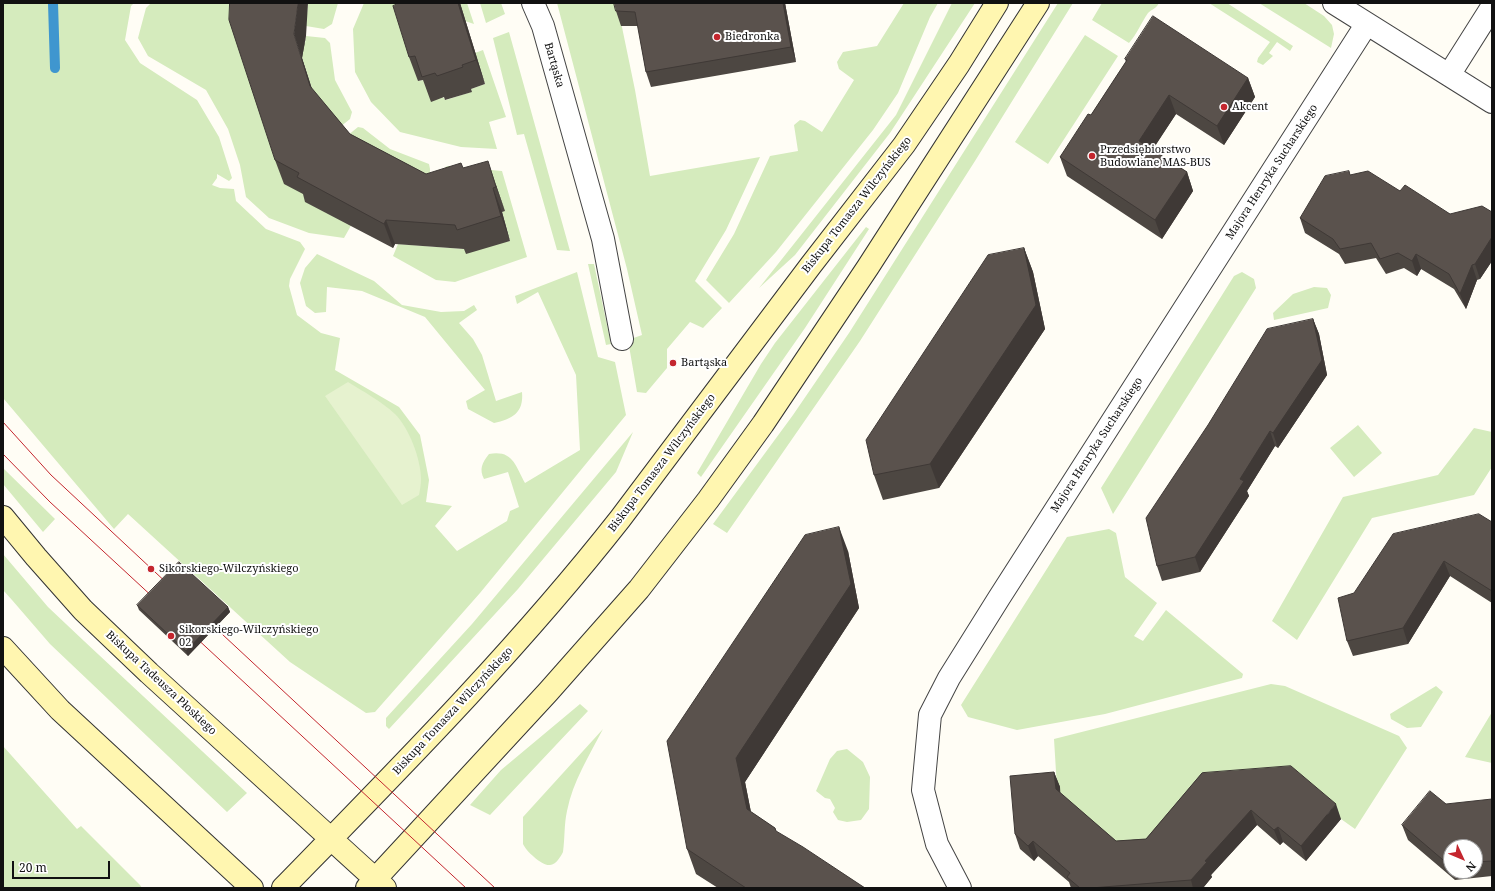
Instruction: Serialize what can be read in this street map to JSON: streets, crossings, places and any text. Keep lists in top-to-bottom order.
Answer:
{
  "streets": {
    "street": [
      "Bartąska",
      "Majora Henryka Sucharskiego",
      "Biskupa Tomasza Wilczyńskiego",
      "Biskupa Tadeusza Płoskiego"
    ]
  },
  "crossings": [
    ["Biskupa Tomasza Wilczyńskiego", "Biskupa Tadeusza Płoskiego"]
  ],
  "places": [
    "Biedronka",
    "Akcent",
    "Przedsiębiorstwo Budowlane MAS-BUS",
    "Bartąska",
    "Sikorskiego-Wilczyńskiego",
    "Sikorskiego-Wilczyńskiego 02"
  ],
  "scale_bar": "20 m",
  "north": "bottom right"
}
